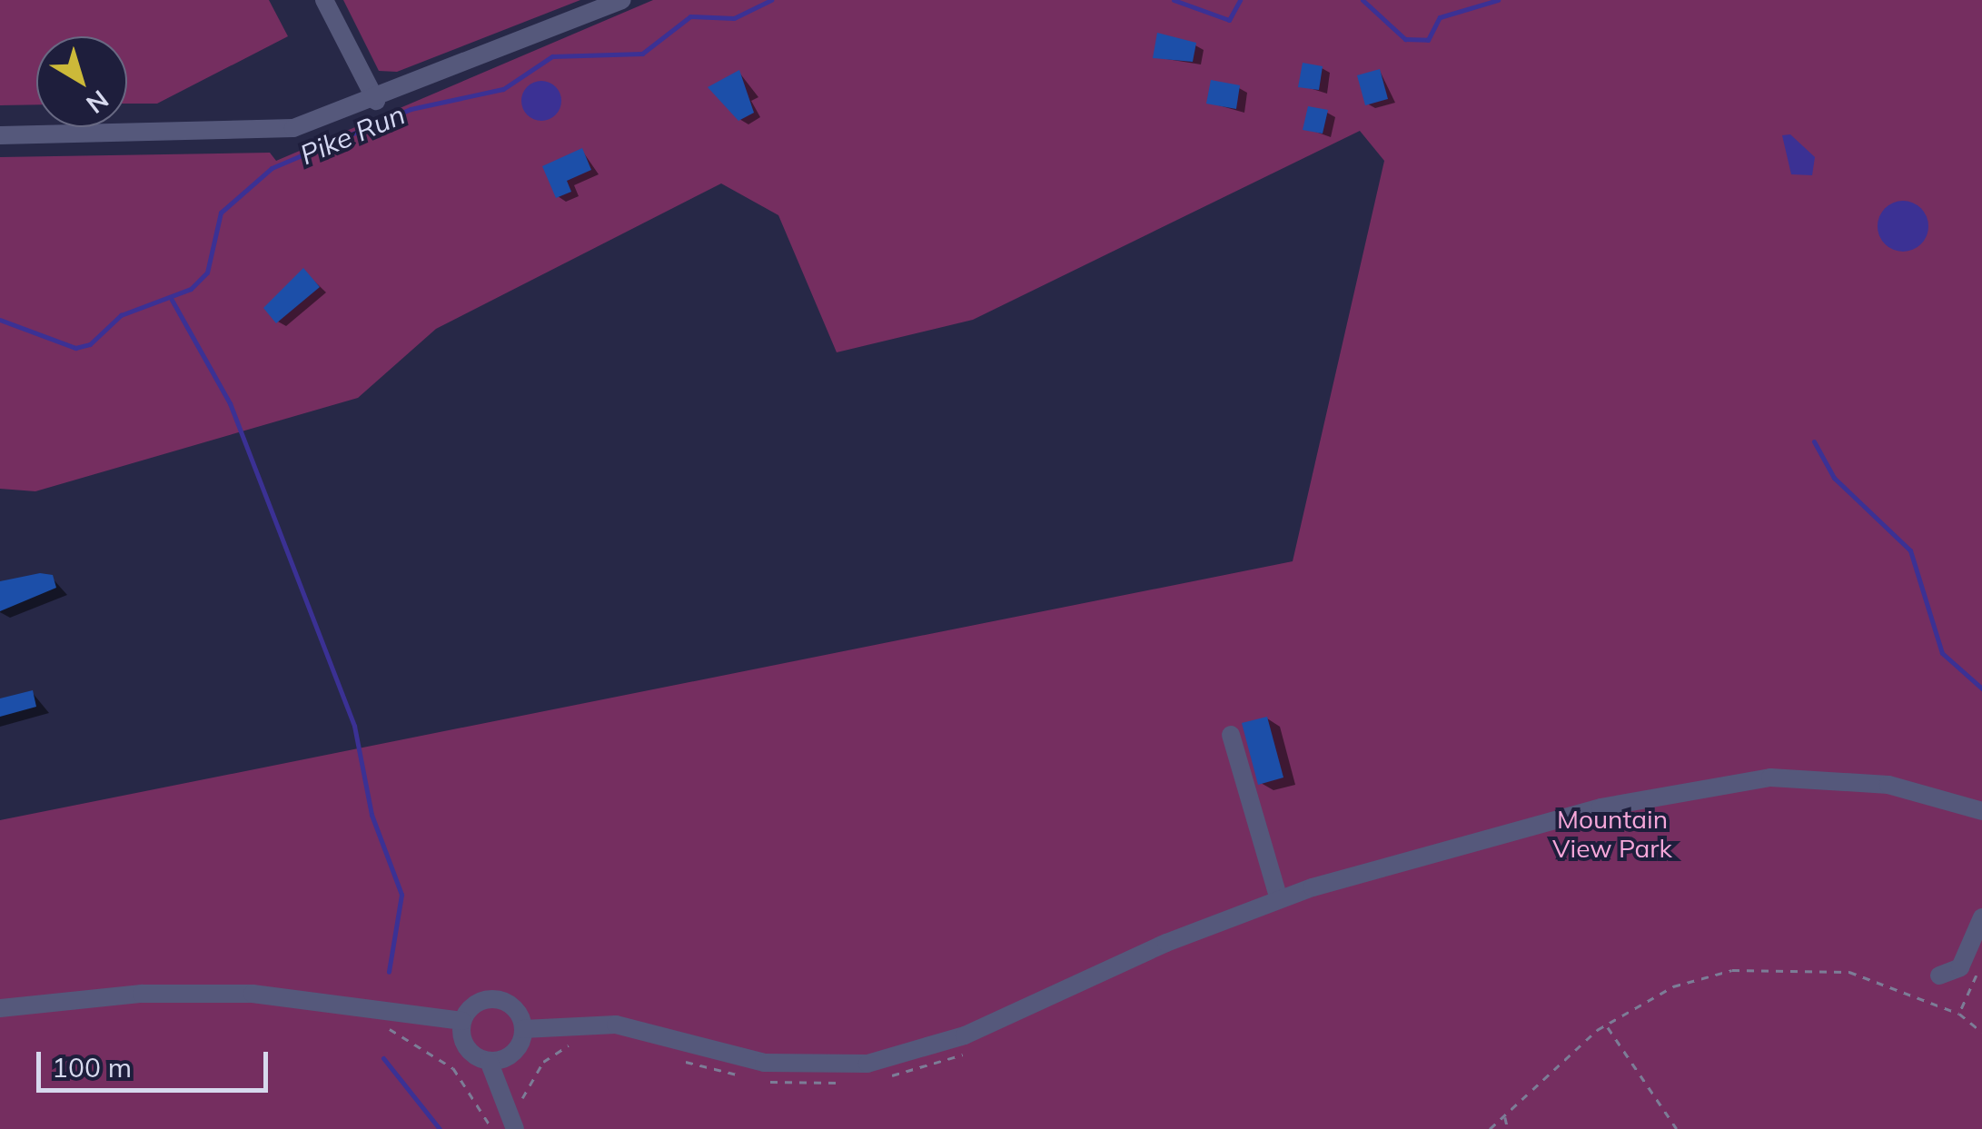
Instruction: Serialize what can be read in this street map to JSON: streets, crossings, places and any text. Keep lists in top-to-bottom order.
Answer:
{
  "water": ["Pike Run"],
  "parks": ["Mountain View Park"],
  "scale_bar": "100 m",
  "north": "bottom right"
}
